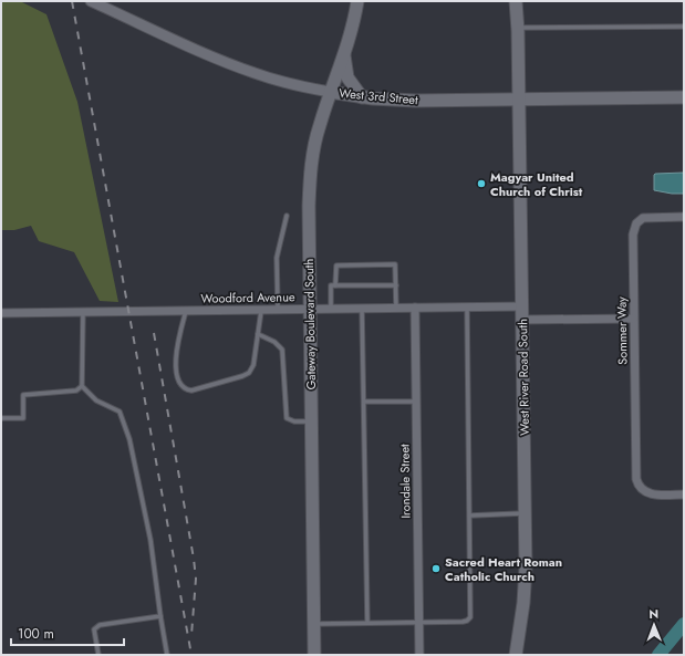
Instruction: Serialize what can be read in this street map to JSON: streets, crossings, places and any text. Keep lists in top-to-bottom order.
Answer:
{
  "streets": {
    "main road": ["West 3rd Street", "Gateway Boulevard South", "West River Road South"],
    "street": ["Woodford Avenue", "Sommer Way", "Irondale Street"]
  },
  "crossings": [
    ["West 3rd Street", "Gateway Boulevard South"],
    ["West 3rd Street", "West River Road South"],
    ["Woodford Avenue", "Gateway Boulevard South"],
    ["Woodford Avenue", "West River Road South"],
    ["Woodford Avenue", "Irondale Street"]
  ],
  "places": ["Magyar United Church of Christ", "Sacred Heart Roman Catholic Church"],
  "scale_bar": "100 m",
  "north": "top"
}
